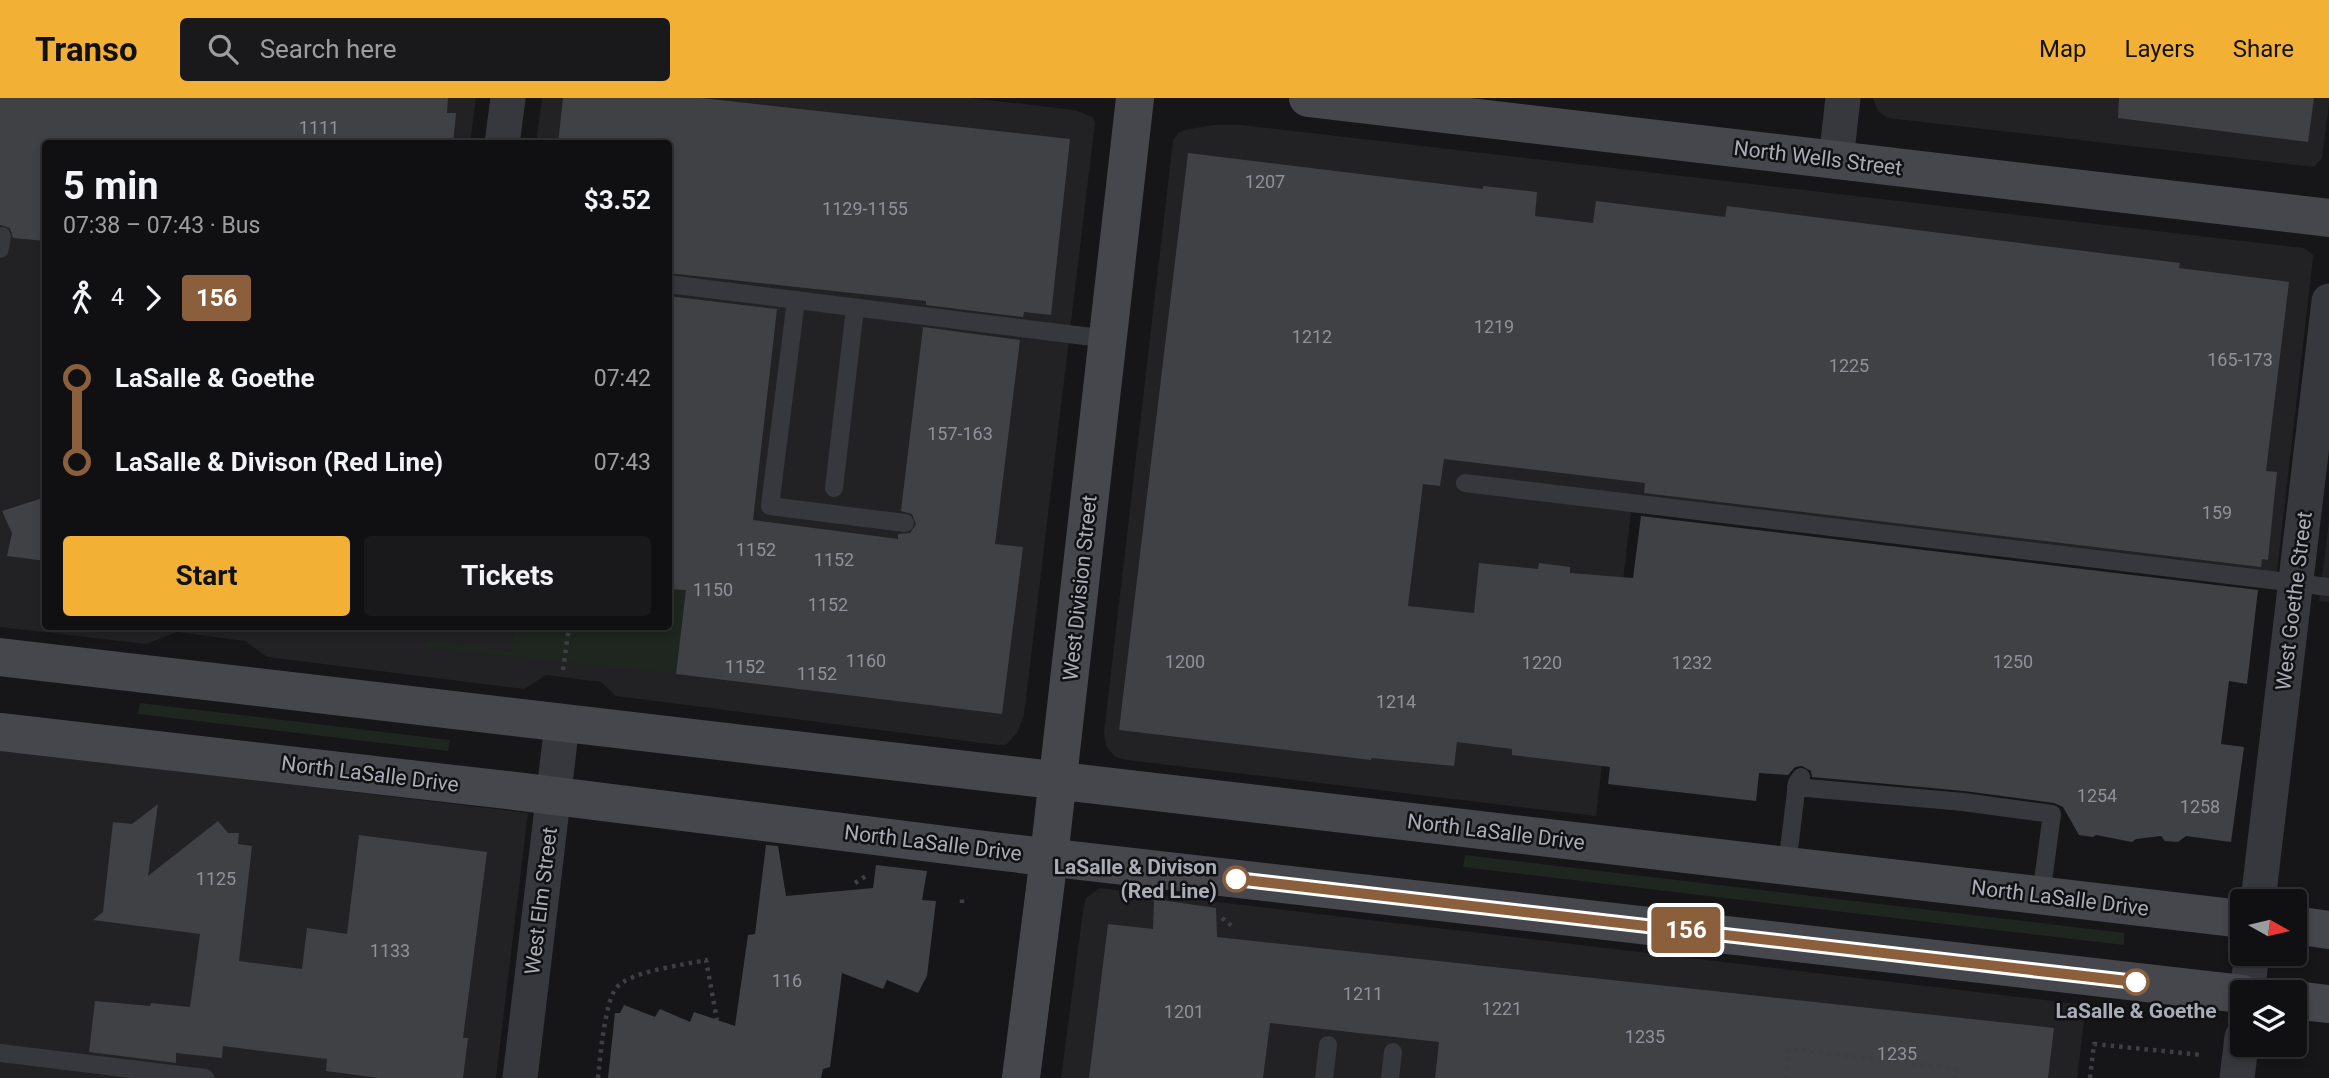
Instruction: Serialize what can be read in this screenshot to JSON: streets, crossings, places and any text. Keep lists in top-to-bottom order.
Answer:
{
  "streets": {
    "main road": ["North Wells Street", "West Division Street", "North LaSalle Drive"],
    "street": ["West Goethe Street", "West Elm Street"]
  },
  "crossings": [
    ["West Division Street", "North LaSalle Drive"],
    ["North LaSalle Drive", "West Elm Street"]
  ],
  "places": ["LaSalle & Divison (Red Line)", "LaSalle & Goethe"],
  "lines": ["bus line 156"],
  "house_numbers": [
    "1111",
    "1207",
    "1129-1155",
    "1219",
    "1212",
    "165-173",
    "1225",
    "157-163",
    "159",
    "1152",
    "1152",
    "1150",
    "1152",
    "1160",
    "1200",
    "1250",
    "1220",
    "1232",
    "1152",
    "1152",
    "1214",
    "1254",
    "1258",
    "1125",
    "1133",
    "116",
    "1211",
    "1221",
    "1201",
    "1235",
    "1235"
  ],
  "north": "right",
  "page": {
    "header": "Transo",
    "search": "Search here",
    "nav": ["Map", "Layers", "Share"],
    "on_map": "156",
    "heading": ["5 min", "07:38 – 07:43 · Bus", "$3.52"],
    "legs": ["4", "156"],
    "list": [
      {
        "name": "LaSalle & Goethe",
        "value": "07:42"
      },
      {
        "name": "LaSalle & Divison (Red Line)",
        "value": "07:43"
      }
    ],
    "buttons": ["Start", "Tickets"]
  }
}
